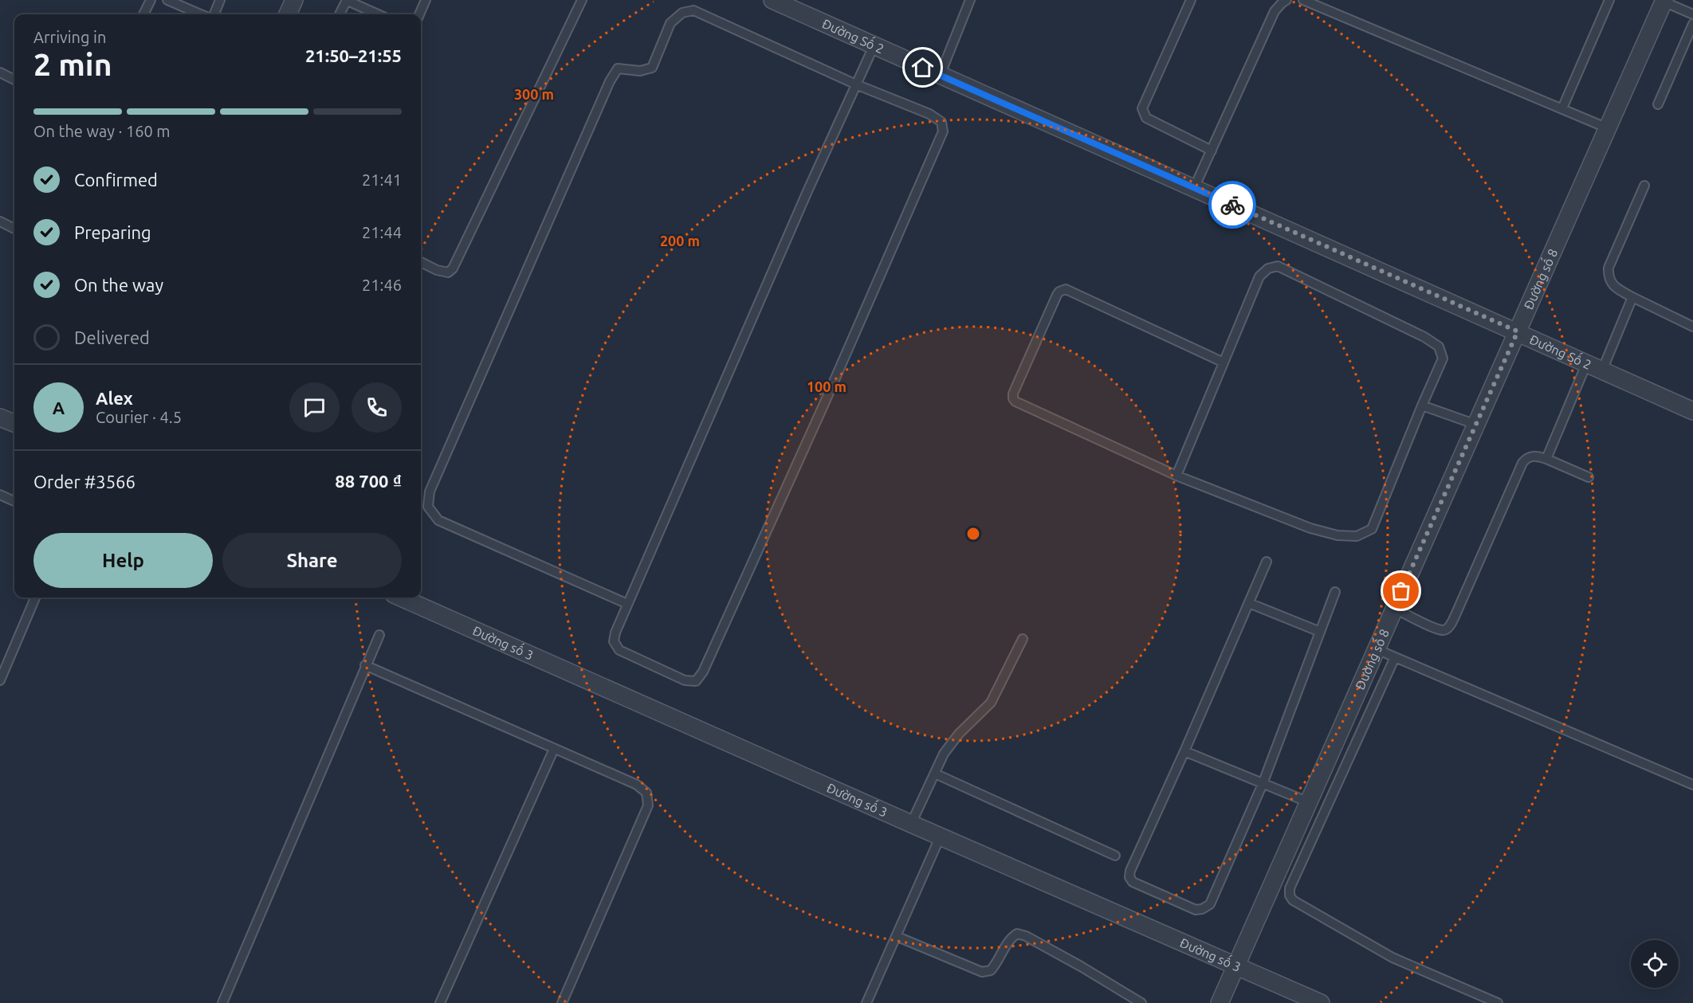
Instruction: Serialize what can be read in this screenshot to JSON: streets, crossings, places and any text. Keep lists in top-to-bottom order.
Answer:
{
  "streets": {
    "street": ["Đường Số 2", "Đường số 8", "Đường số 3"]
  },
  "crossings": [
    ["Đường Số 2", "Đường số 8"],
    ["Đường số 8", "Đường số 3"]
  ],
  "page": {
    "heading": ["2 min", "Arriving in", "21:50–21:55"],
    "panel": [
      "Alex",
      "Courier · 4.5",
      "Order #3566",
      "88 700 ₫"
    ],
    "bar": "On the way · 160 m",
    "list": [
      ["Confirmed", "21:41"],
      ["Preparing", "21:44"],
      ["On the way", "21:46"],
      "Delivered"
    ],
    "round": "A",
    "buttons": ["Help", "Share"]
  },
  "rings": ["300 m", "200 m", "100 m"]
}
